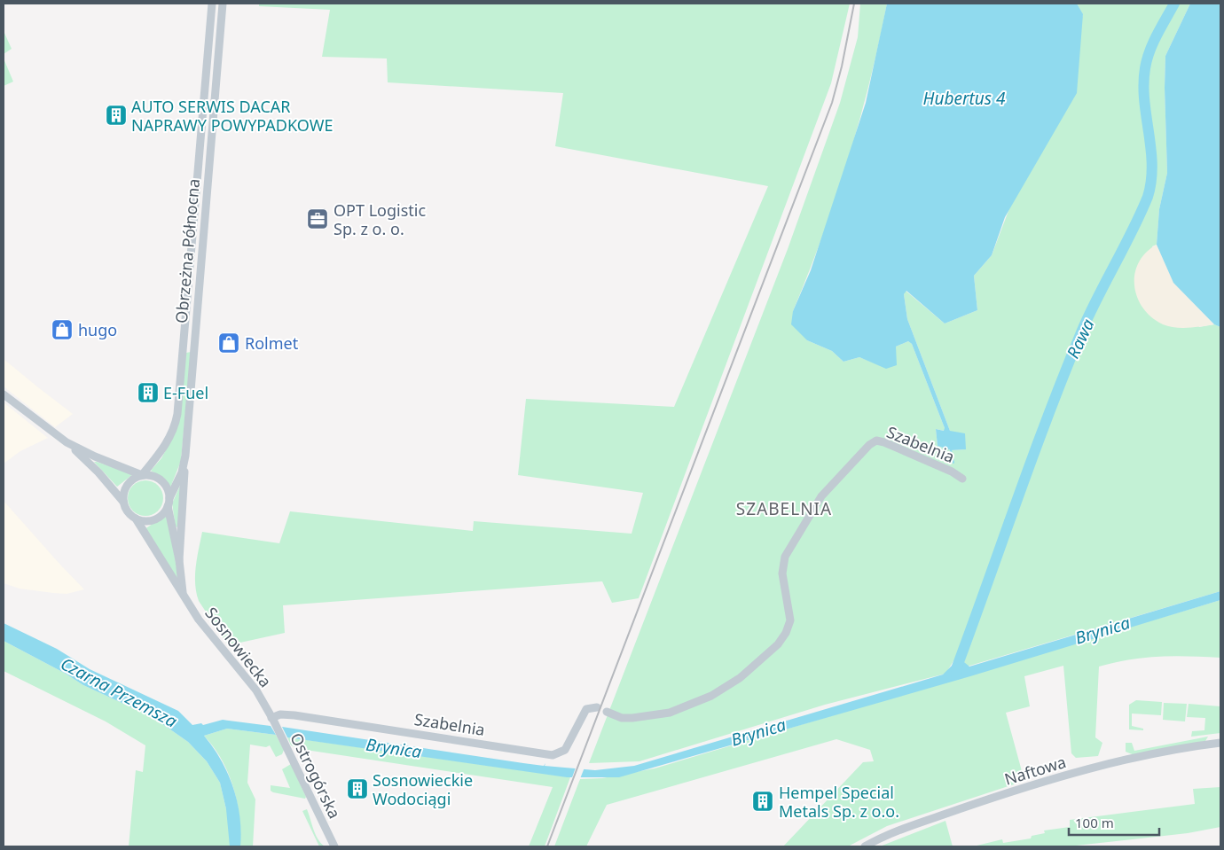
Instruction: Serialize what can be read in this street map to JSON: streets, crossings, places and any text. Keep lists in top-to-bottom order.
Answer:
{
  "streets": {
    "street": [
      "Obrzeżna Północna",
      "Szabelnia",
      "Sosnowiecka",
      "Naftowa",
      "Ostrogórska"
    ]
  },
  "crossings": [
    ["Obrzeżna Północna", "Sosnowiecka"],
    ["Szabelnia", "Sosnowiecka"],
    ["Szabelnia", "Ostrogórska"],
    ["Sosnowiecka", "Ostrogórska"]
  ],
  "districts": ["SZABELNIA"],
  "water": [
    "Hubertus 4",
    "Rawa",
    "Brynica",
    "Czarna Przemsza"
  ],
  "places": {
    "building": [
      "AUTO SERWIS DACAR NAPRAWY POWYPADKOWE",
      "E-Fuel",
      "Sosnowieckie Wodociągi",
      "Hempel Special Metals Sp. z o.o."
    ],
    "office": ["OPT Logistic Sp. z o. o."],
    "shop": ["hugo", "Rolmet"]
  },
  "scale_bar": "100 m"
}
